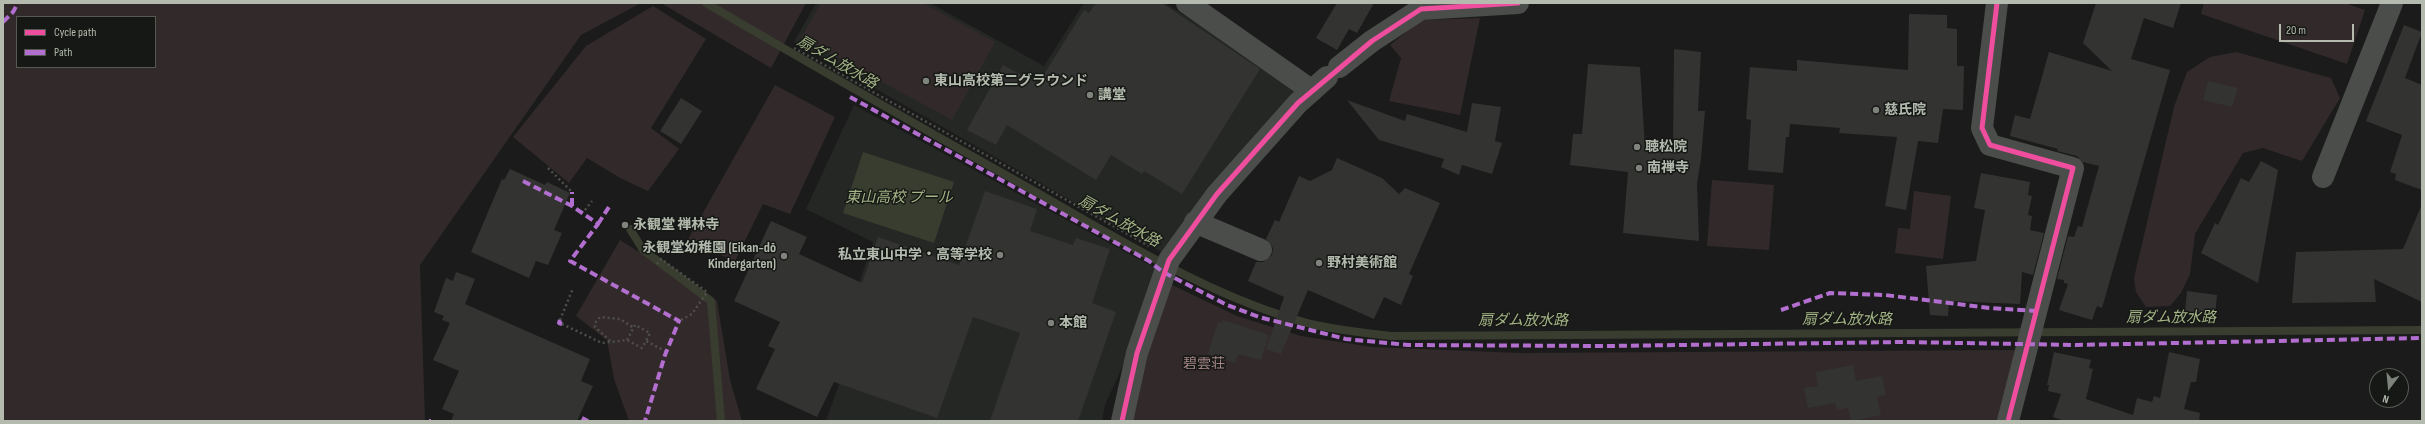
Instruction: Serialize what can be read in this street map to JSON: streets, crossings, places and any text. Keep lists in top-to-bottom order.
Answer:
{
  "water": ["扇ダム放水路", "東山高校 プール"],
  "parks": ["碧雲荘"],
  "places": [
    "東山高校第二グラウンド",
    "講堂",
    "慈氏院",
    "聴松院",
    "南禅寺",
    "永観堂 禅林寺",
    "私立東山中学・高等学校",
    "永観堂幼稚園 (Eikan-dō Kindergarten)",
    "野村美術館",
    "本館"
  ],
  "legend": ["Cycle path", "Path"],
  "scale_bar": "20 m",
  "north": "bottom"
}
